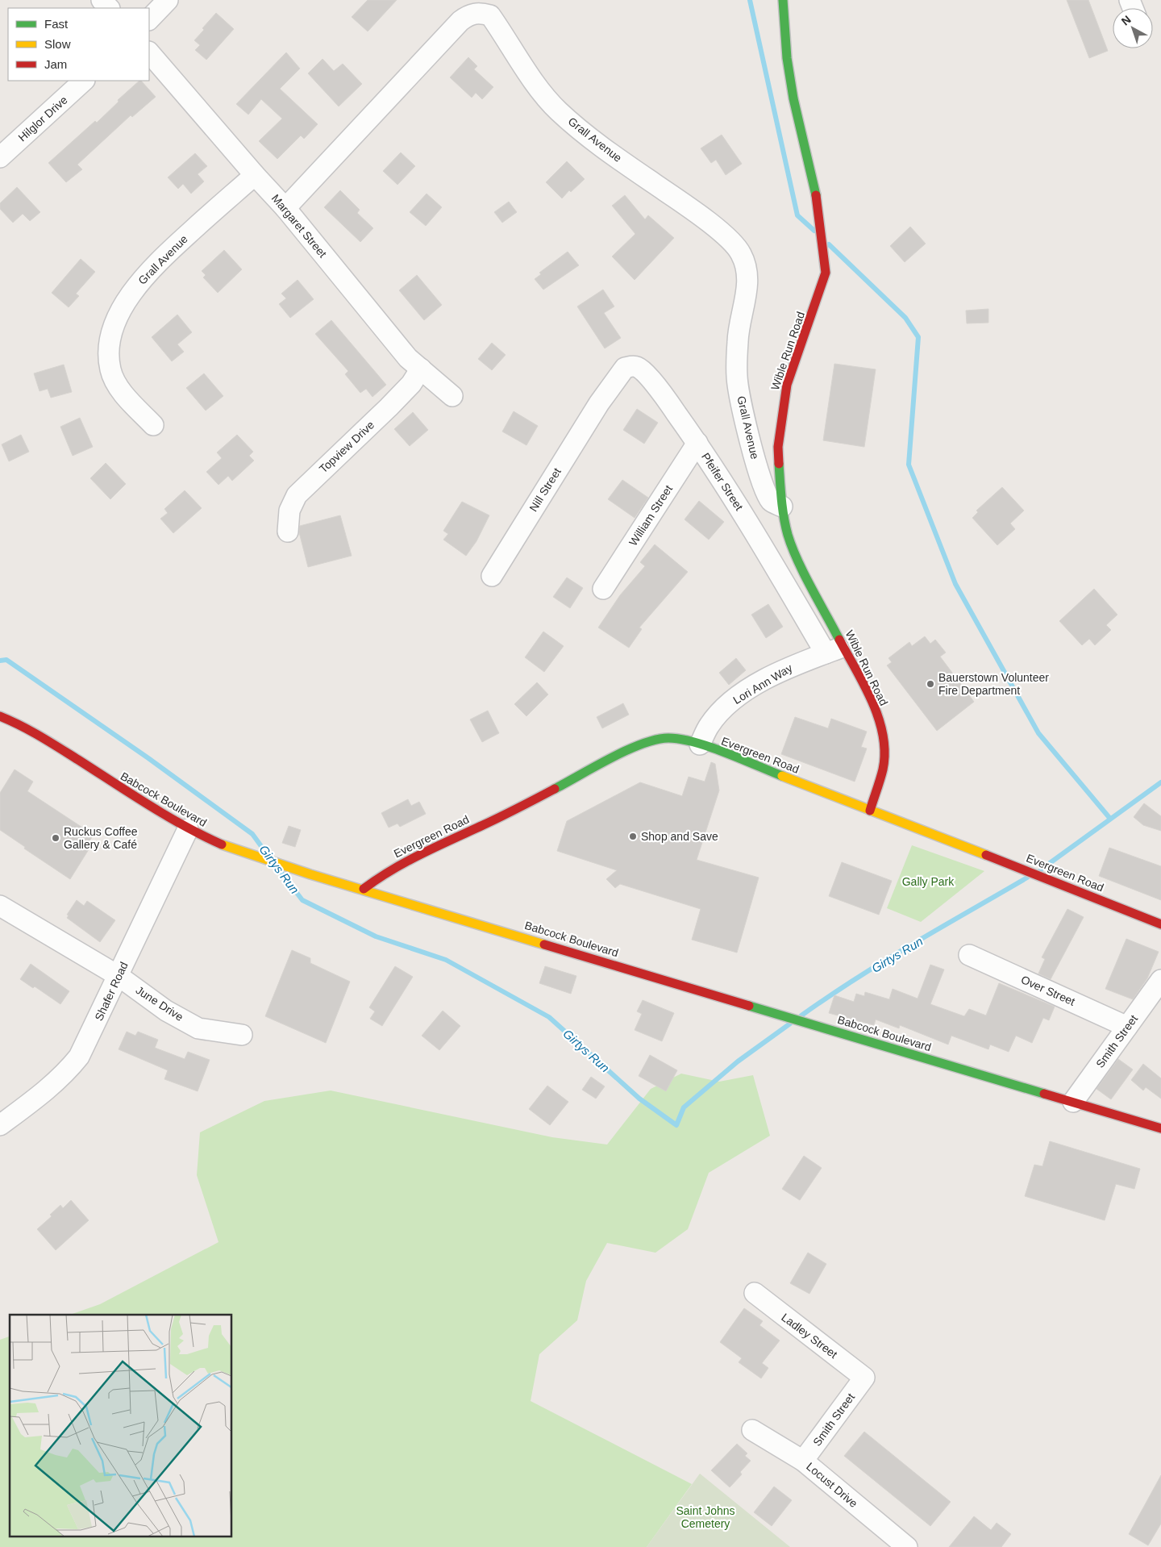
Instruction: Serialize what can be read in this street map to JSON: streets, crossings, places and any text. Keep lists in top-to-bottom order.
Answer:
{
  "streets": {
    "street": [
      "Hilglor Drive",
      "Grall Avenue",
      "Margaret Street",
      "Wible Run Road",
      "Topview Drive",
      "Pfeifer Street",
      "Nill Street",
      "William Street",
      "Lori Ann Way",
      "Evergreen Road",
      "Babcock Boulevard",
      "Over Street",
      "Shafer Road",
      "June Drive",
      "Smith Street",
      "Ladley Street",
      "Locust Drive"
    ]
  },
  "crossings": [
    ["Grall Avenue", "Margaret Street"],
    ["Grall Avenue", "Wible Run Road"],
    ["Margaret Street", "Topview Drive"],
    ["Wible Run Road", "Lori Ann Way"],
    ["Wible Run Road", "Evergreen Road"],
    ["Pfeifer Street", "Nill Street"],
    ["Pfeifer Street", "William Street"],
    ["Pfeifer Street", "Lori Ann Way"],
    ["Lori Ann Way", "Evergreen Road"],
    ["Evergreen Road", "Babcock Boulevard"],
    ["Babcock Boulevard", "Shafer Road"],
    ["Babcock Boulevard", "Smith Street"],
    ["Over Street", "Smith Street"],
    ["Shafer Road", "June Drive"],
    ["Smith Street", "Ladley Street"],
    ["Smith Street", "Locust Drive"]
  ],
  "water": ["Girtys Run"],
  "parks": ["Gally Park", "Saint Johns Cemetery"],
  "places": ["Bauerstown Volunteer Fire Department", "Shop and Save", "Ruckus Coffee Gallery & Café"],
  "legend": ["Fast", "Slow", "Jam"],
  "north": "top left"
}
